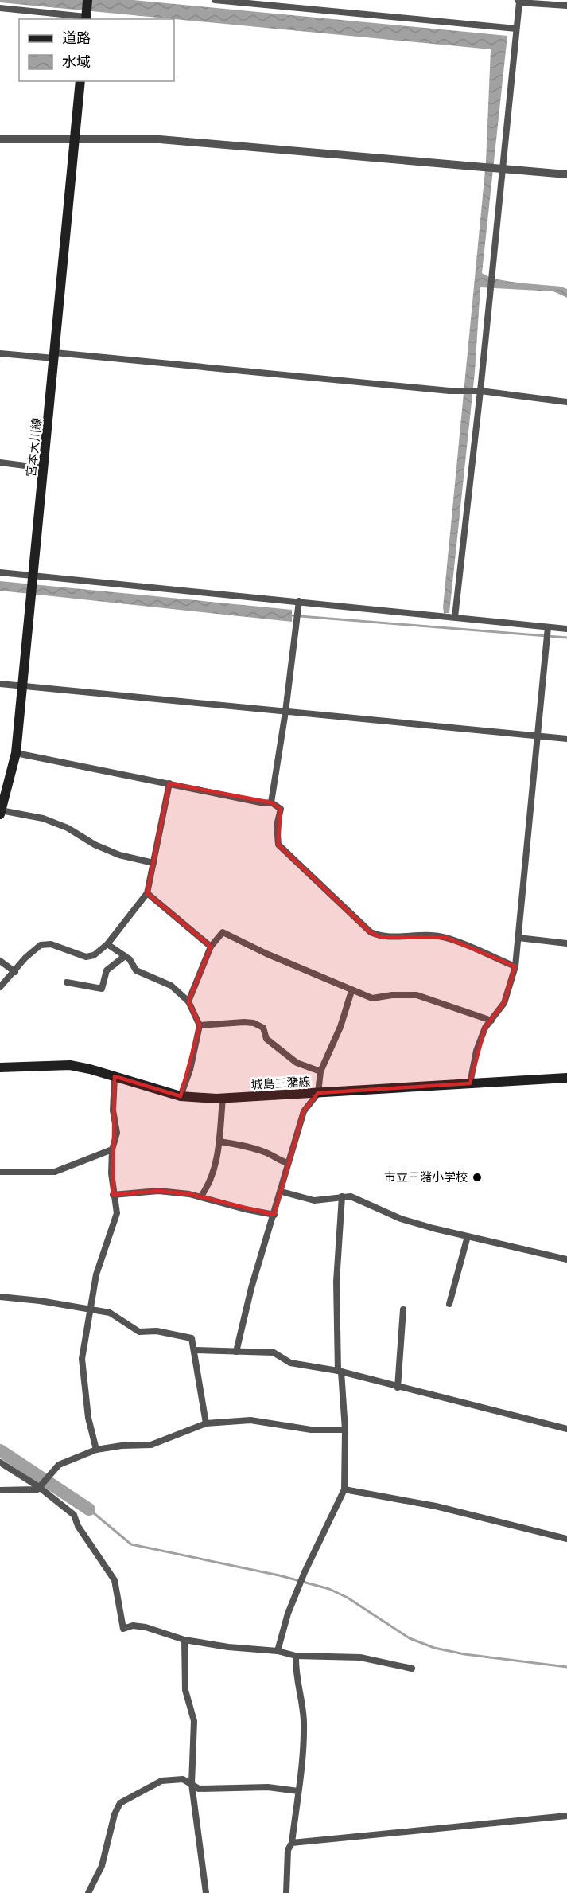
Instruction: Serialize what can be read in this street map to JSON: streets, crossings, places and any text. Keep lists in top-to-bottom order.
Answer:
{
  "streets": {
    "main road": ["宮本大川線", "城島三潴線"]
  },
  "places": ["市立三潴小学校"],
  "legend": ["道路", "水域"]
}
